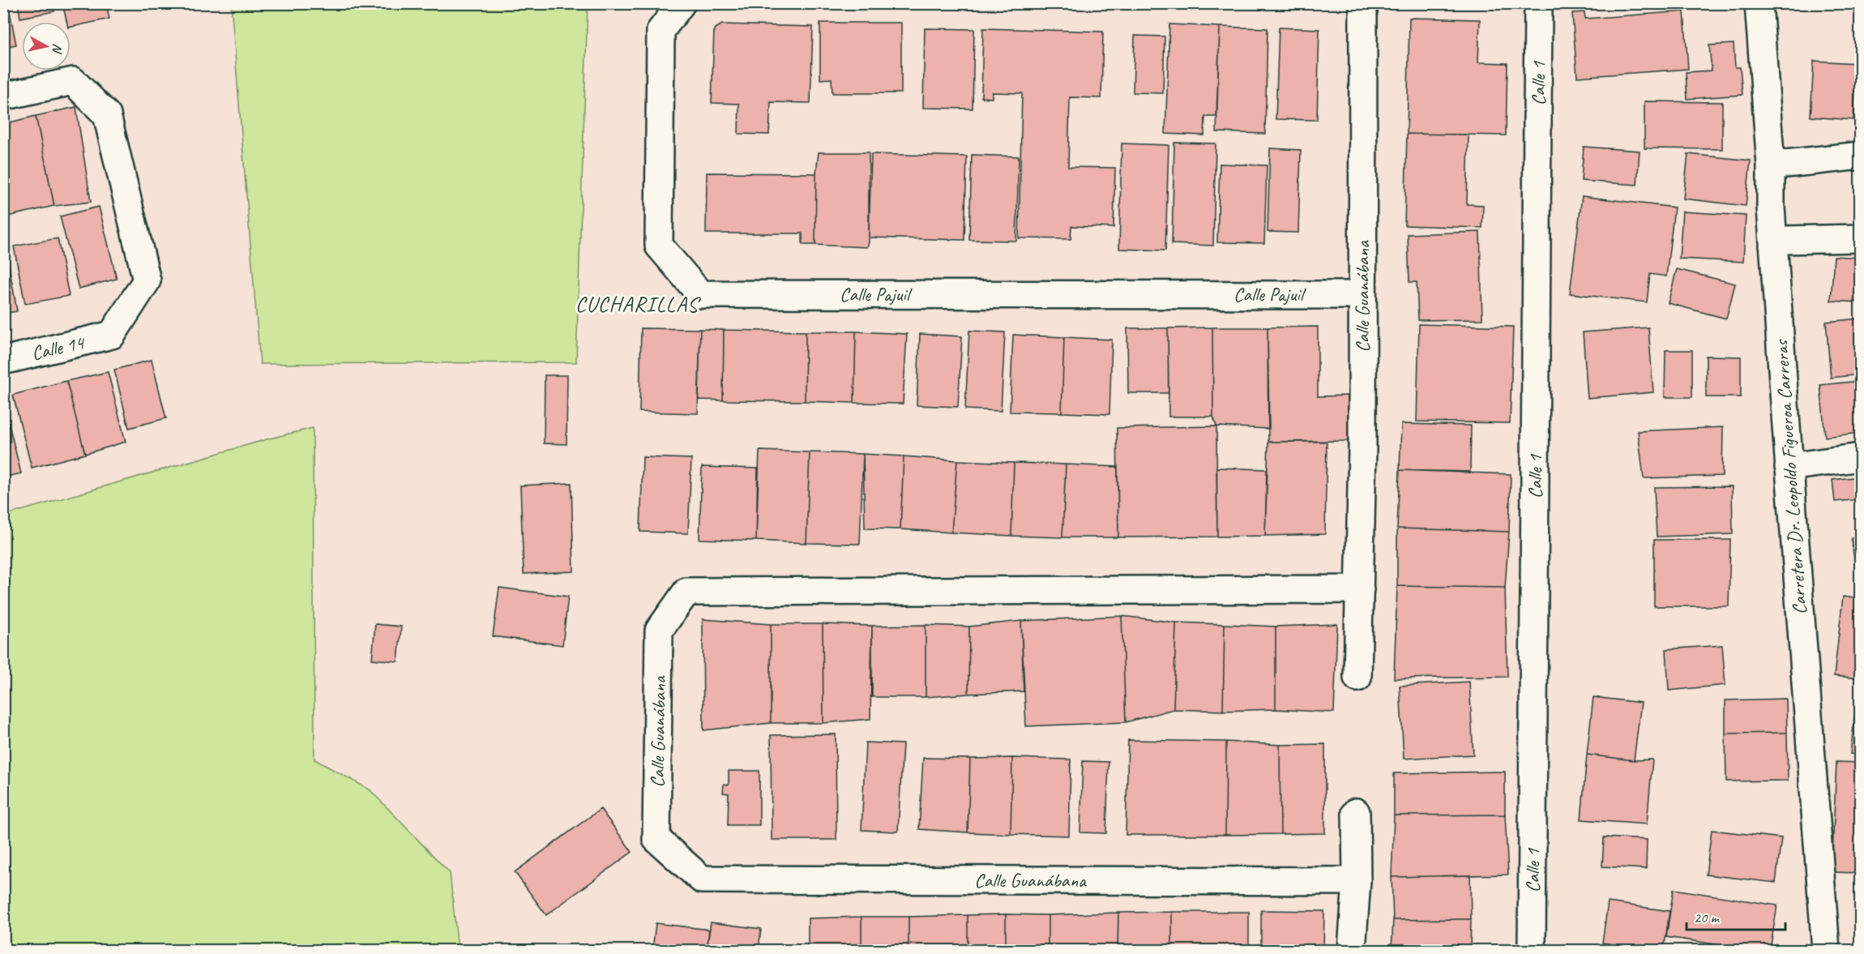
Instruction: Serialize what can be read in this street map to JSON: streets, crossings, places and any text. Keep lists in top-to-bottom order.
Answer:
{
  "streets": {
    "street": [
      "Calle 1",
      "Calle Pajuil",
      "Calle Guanábana",
      "Calle 14",
      "Carretera Dr. Leopoldo Figueroa Carreras"
    ]
  },
  "crossings": [
    ["Calle Pajuil", "Calle Guanábana"]
  ],
  "districts": ["CUCHARILLAS"],
  "scale_bar": "20 m",
  "north": "right"
}
